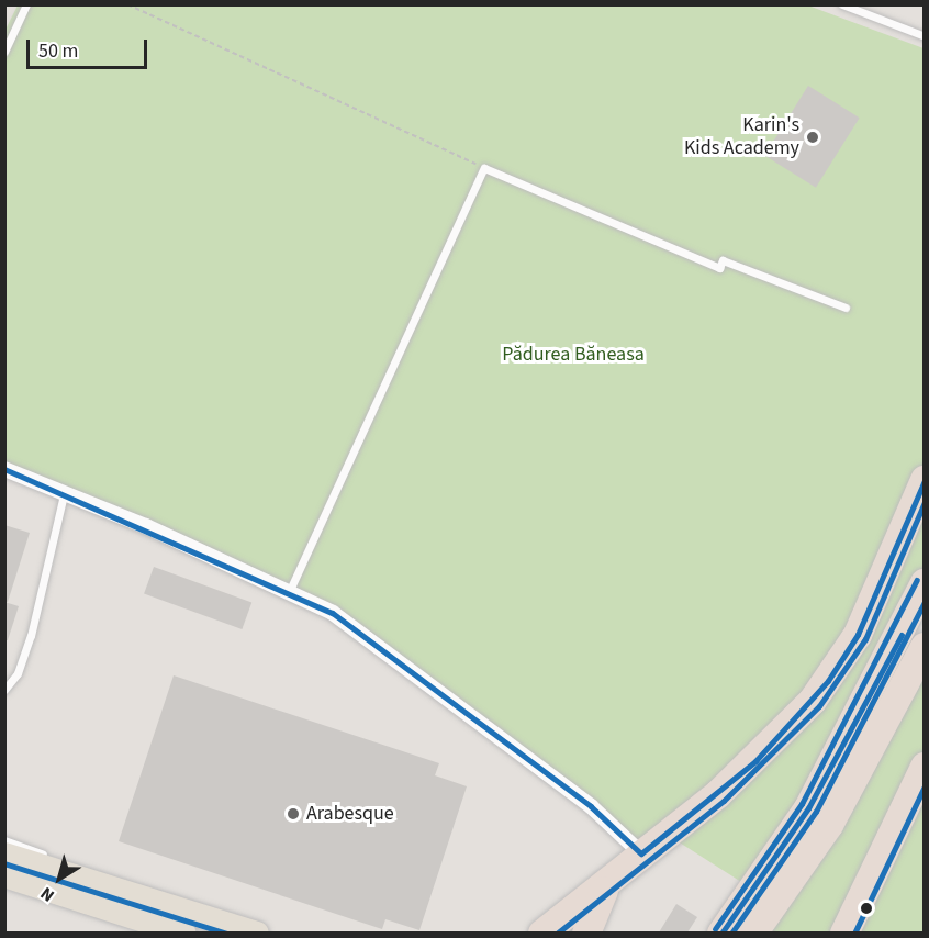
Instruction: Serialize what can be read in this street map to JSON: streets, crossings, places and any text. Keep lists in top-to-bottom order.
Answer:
{
  "parks": ["Pădurea Băneasa"],
  "places": ["Karin's Kids Academy", "Arabesque"],
  "scale_bar": "50 m",
  "north": "bottom left"
}
